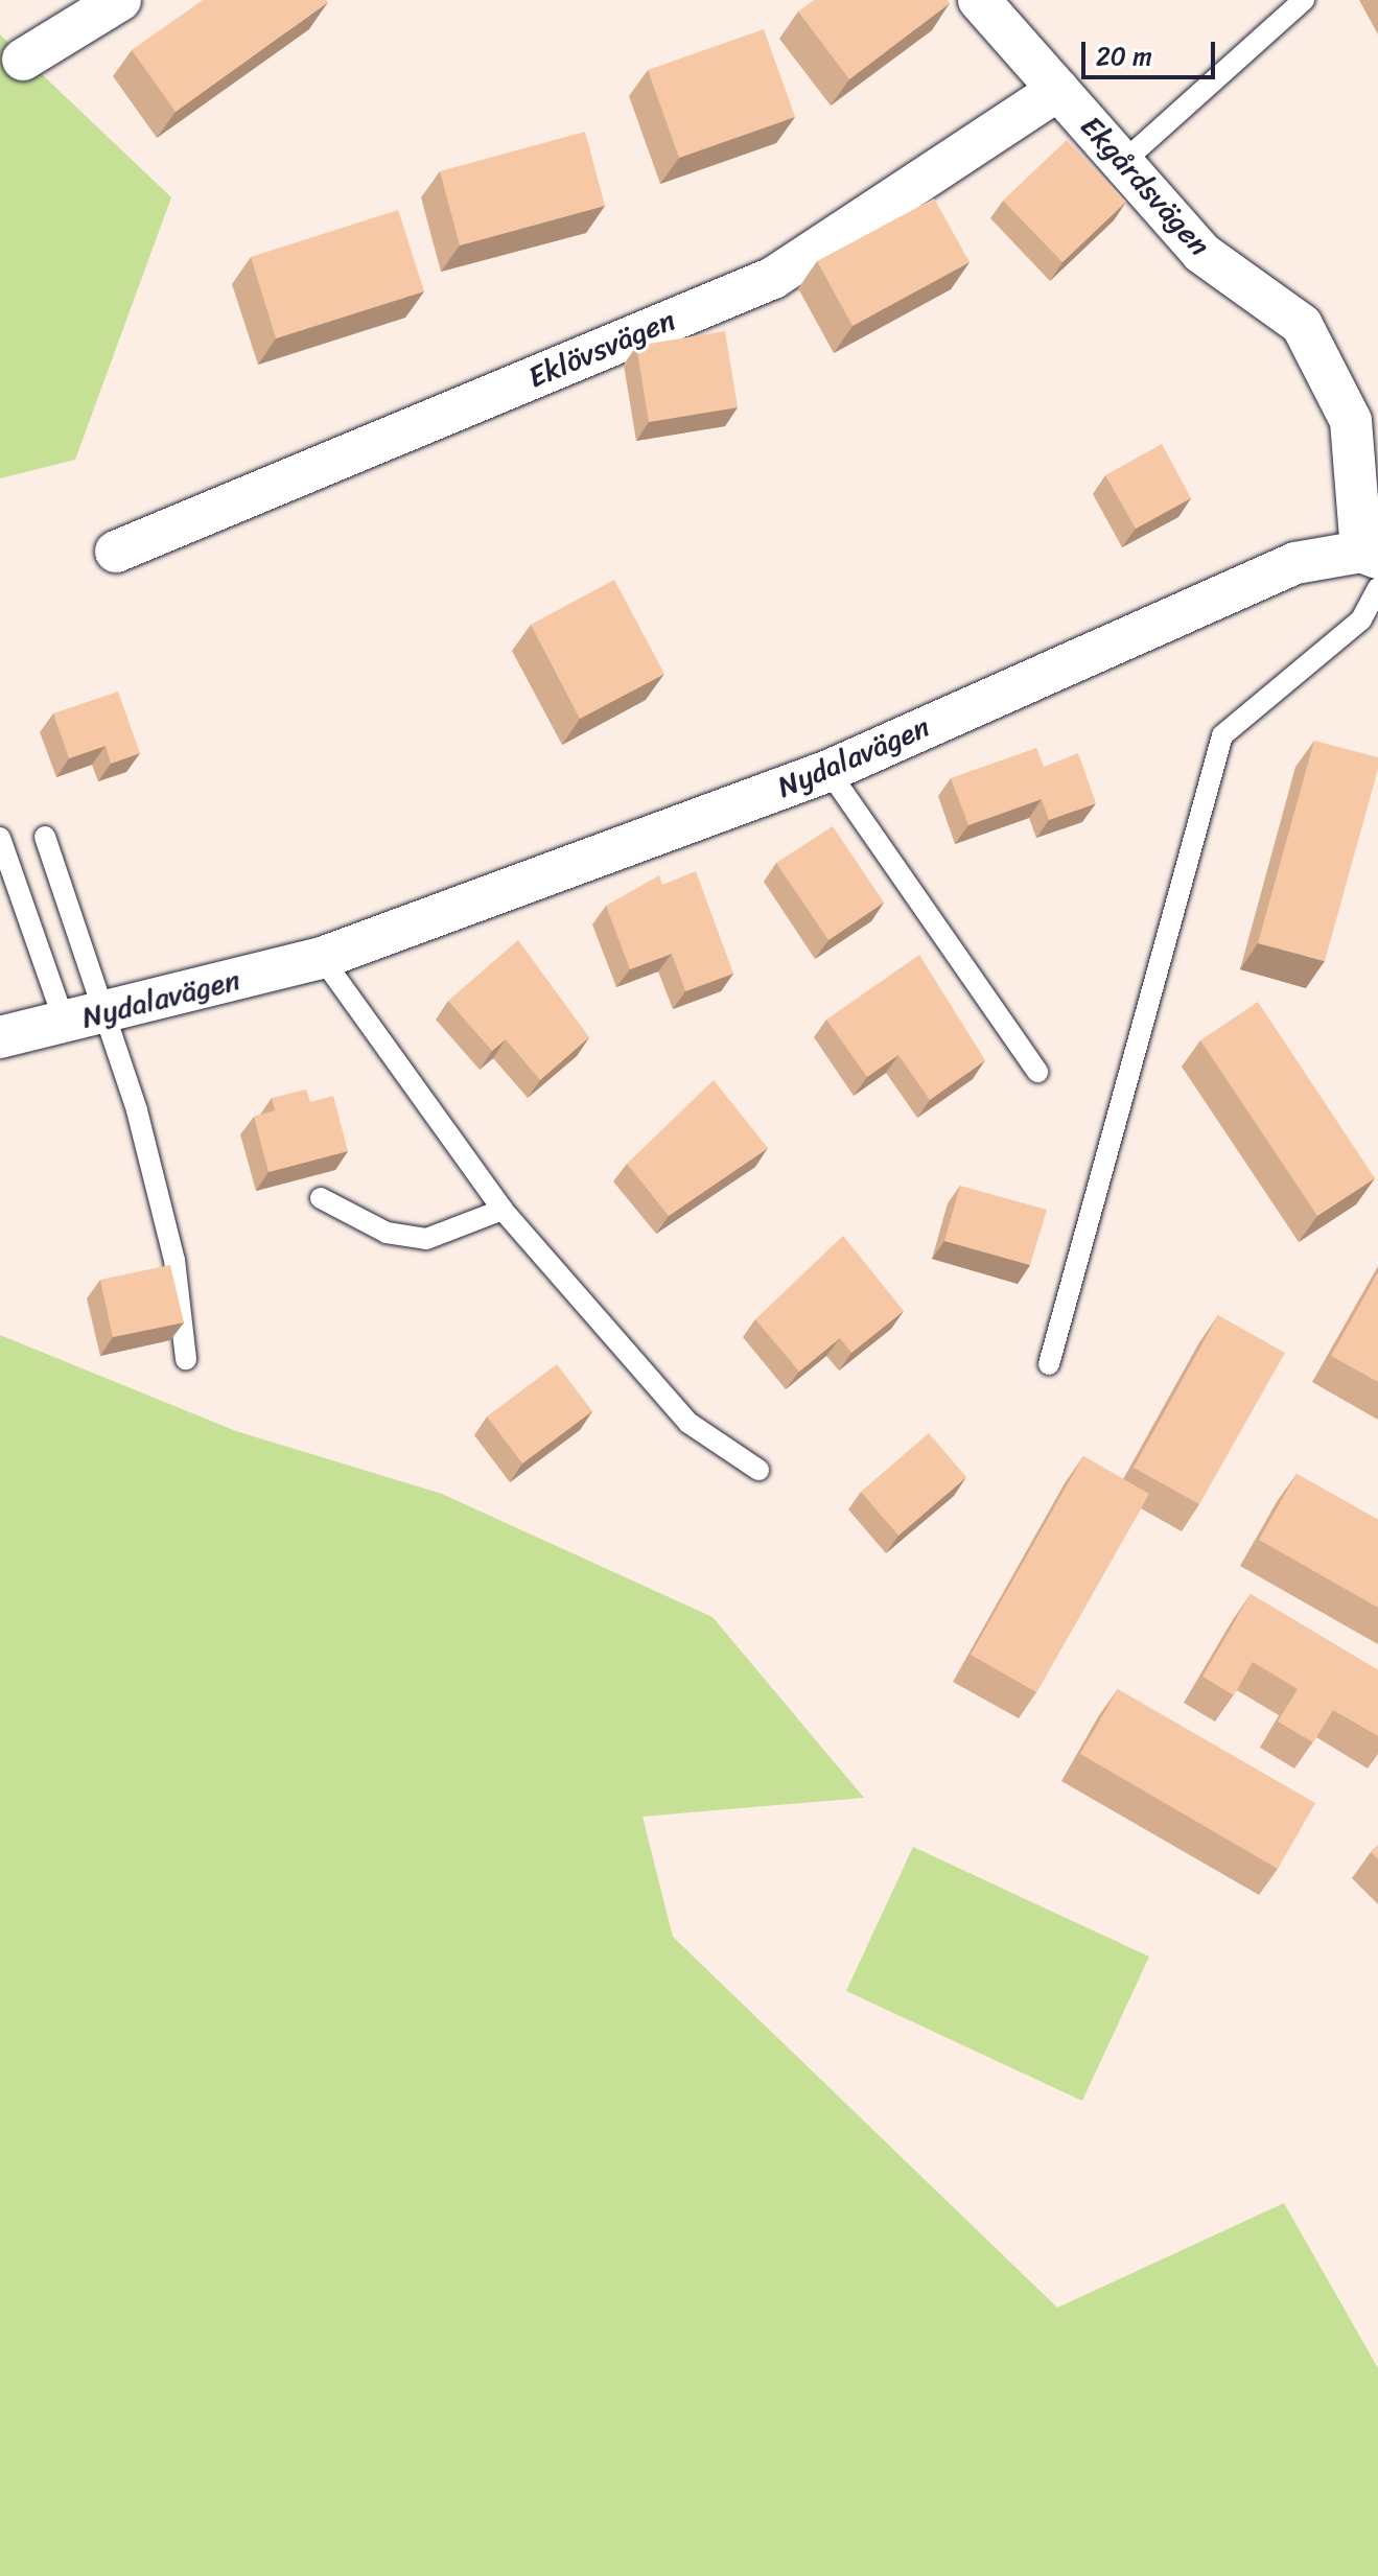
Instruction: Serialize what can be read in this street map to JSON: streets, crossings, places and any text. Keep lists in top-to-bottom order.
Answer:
{
  "streets": {
    "street": ["Ekgårdsvägen", "Eklövsvägen", "Nydalavägen"]
  },
  "crossings": [
    ["Ekgårdsvägen", "Eklövsvägen"],
    ["Ekgårdsvägen", "Nydalavägen"]
  ],
  "scale_bar": "20 m"
}
